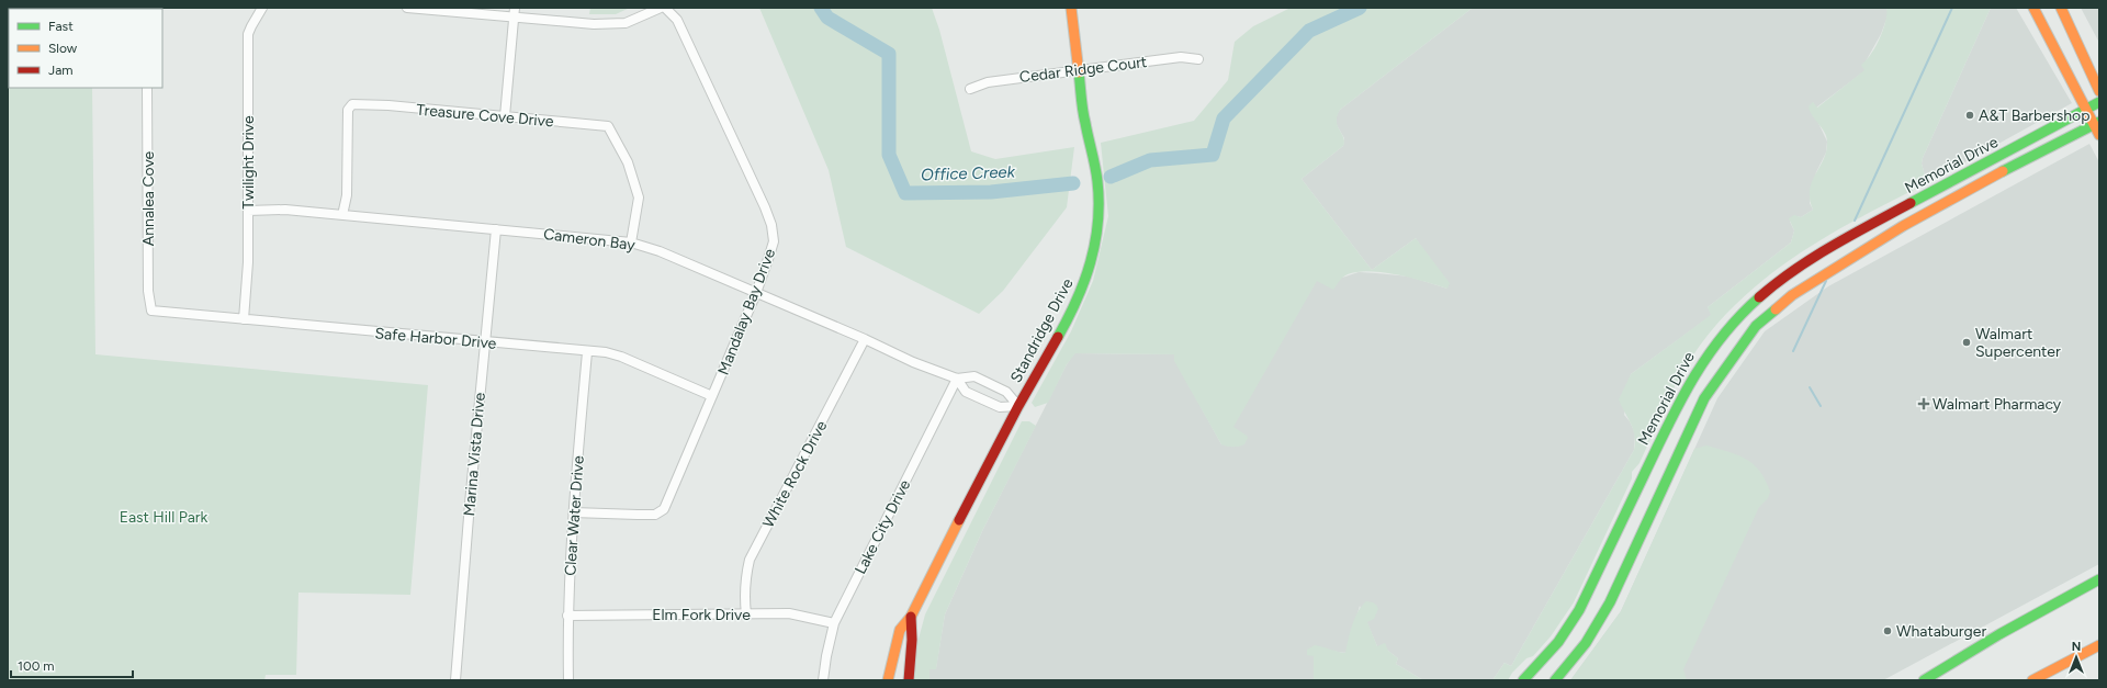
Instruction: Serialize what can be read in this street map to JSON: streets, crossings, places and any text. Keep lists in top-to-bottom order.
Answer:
{
  "streets": {
    "main road": ["Memorial Drive", "Standridge Drive"],
    "street": [
      "Cedar Ridge Court",
      "Treasure Cove Drive",
      "Twilight Drive",
      "Annalea Cove",
      "Cameron Bay",
      "Mandalay Bay Drive",
      "Safe Harbor Drive",
      "Marina Vista Drive",
      "White Rock Drive",
      "Clear Water Drive",
      "Lake City Drive",
      "Elm Fork Drive"
    ]
  },
  "crossings": [
    ["Cedar Ridge Court", "Standridge Drive"],
    ["Treasure Cove Drive", "Cameron Bay"],
    ["Twilight Drive", "Cameron Bay"],
    ["Twilight Drive", "Safe Harbor Drive"],
    ["Annalea Cove", "Safe Harbor Drive"],
    ["Cameron Bay", "Mandalay Bay Drive"],
    ["Cameron Bay", "Standridge Drive"],
    ["Cameron Bay", "Marina Vista Drive"],
    ["Cameron Bay", "White Rock Drive"],
    ["Cameron Bay", "Lake City Drive"],
    ["Mandalay Bay Drive", "Safe Harbor Drive"],
    ["Mandalay Bay Drive", "Clear Water Drive"],
    ["Safe Harbor Drive", "Marina Vista Drive"],
    ["Safe Harbor Drive", "Clear Water Drive"],
    ["White Rock Drive", "Elm Fork Drive"],
    ["Clear Water Drive", "Elm Fork Drive"],
    ["Lake City Drive", "Elm Fork Drive"]
  ],
  "water": ["Office Creek"],
  "parks": ["East Hill Park"],
  "places": {
    "other": ["A&T Barbershop", "Walmart Supercenter", "Whataburger"],
    "health": ["Walmart Pharmacy"]
  },
  "legend": ["Fast", "Slow", "Jam"],
  "scale_bar": "100 m",
  "north": "top"
}
